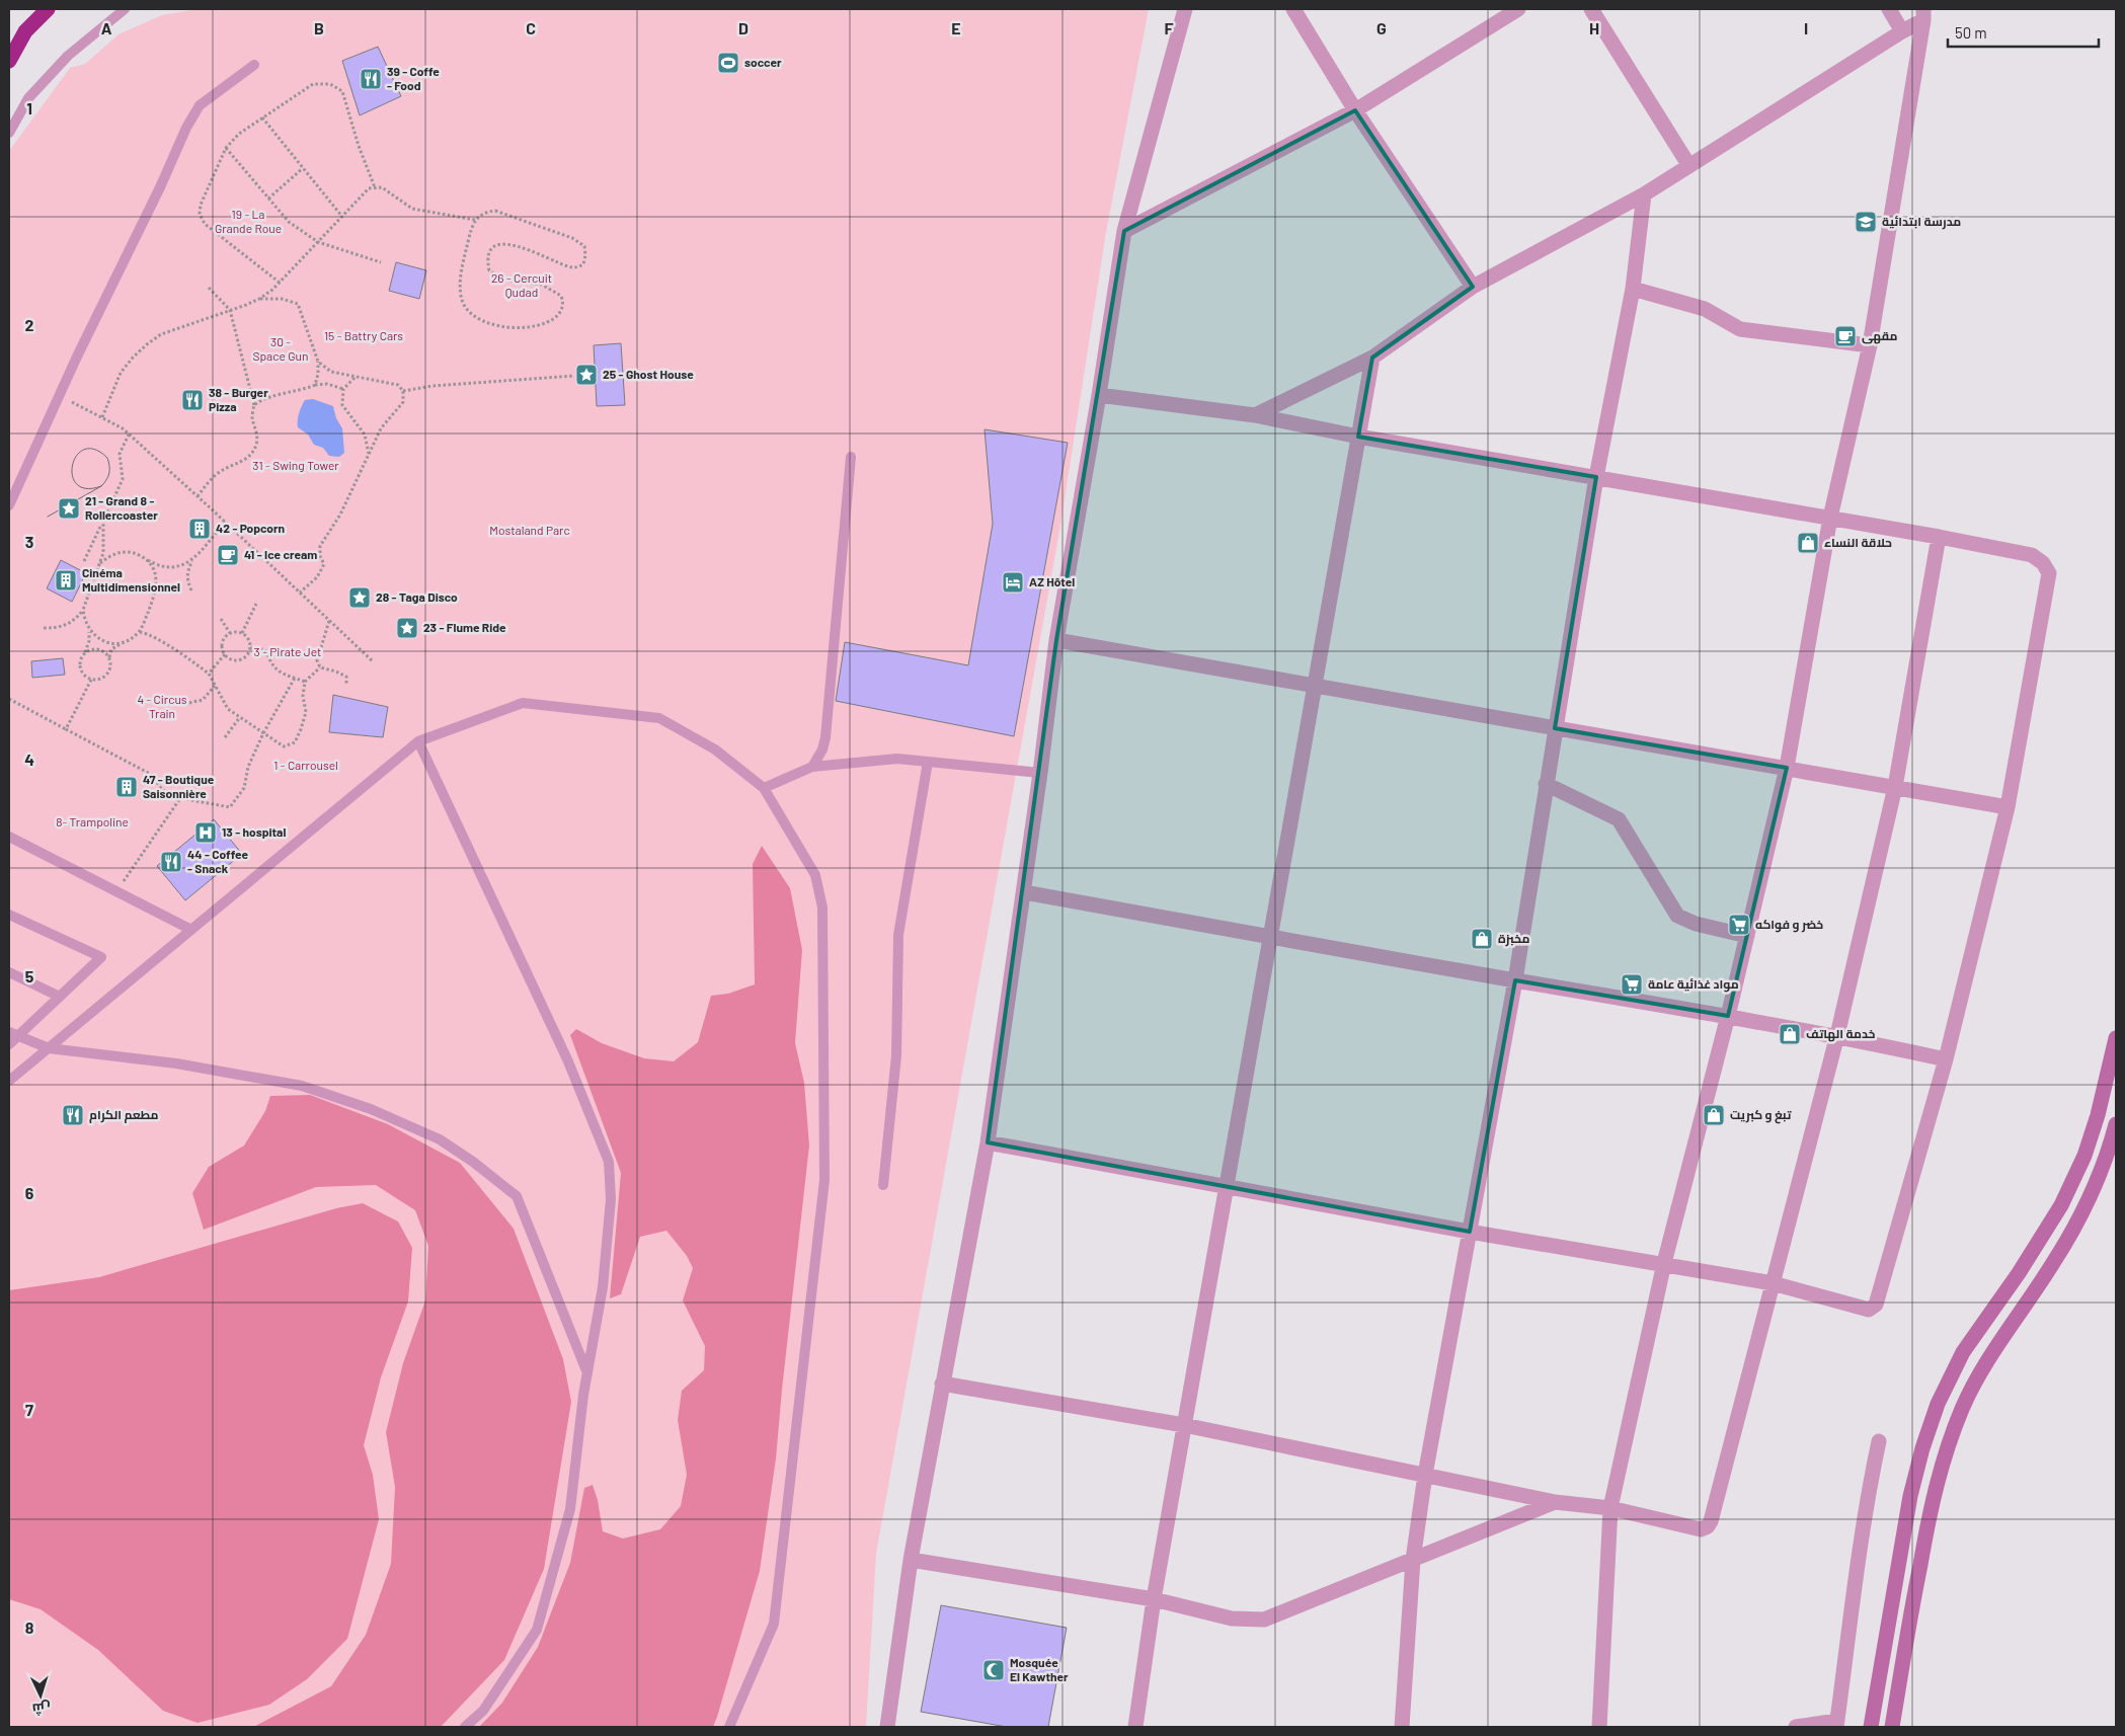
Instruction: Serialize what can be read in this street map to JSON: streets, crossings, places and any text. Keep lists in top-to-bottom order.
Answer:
{
  "parks": [
    "19 - La Grande Roue",
    "26 - Cercuit Qudad",
    "15 - Battry Cars",
    "30 - Space Gun",
    "31 - Swing Tower",
    "Mostaland Parc",
    "3 - Pirate Jet",
    "4 - Circus Train",
    "1 - Carrousel",
    "8- Trampoline"
  ],
  "places": {
    "sports": ["soccer"],
    "restaurant": [
      "39 - Coffe - Food",
      "38 - Burger Pizza",
      "44 - Coffee - Snack",
      "مطعم الكرام"
    ],
    "school or university": ["مدرسة ابتدائية"],
    "cafe": ["مقهى", "41 - Ice cream"],
    "place": [
      "25 - Ghost House",
      "21 - Grand 8 - Rollercoaster",
      "28 - Taga Disco",
      "23 - Flume Ride"
    ],
    "building": ["42 - Popcorn", "Cinéma Multidimensionnel", "47 - Boutique Saisonnière"],
    "shop": [
      "حلاقة النساء",
      "مخبزة",
      "خدمة الهاتف",
      "تبغ و كبريت"
    ],
    "hotel": ["AZ Hôtel"],
    "hospital": ["13 - hospital"],
    "supermarket": ["خضر و فواكه", "مواد غذائية عامة"],
    "mosque": ["Mosquée El Kawther"]
  },
  "scale_bar": "50 m",
  "north": "bottom",
  "grid": {
    "columns": [
      "A",
      "B",
      "C",
      "D",
      "E",
      "F",
      "G",
      "H",
      "I"
    ],
    "rows": [
      "1",
      "2",
      "3",
      "4",
      "5",
      "6",
      "7",
      "8"
    ]
  }
}
